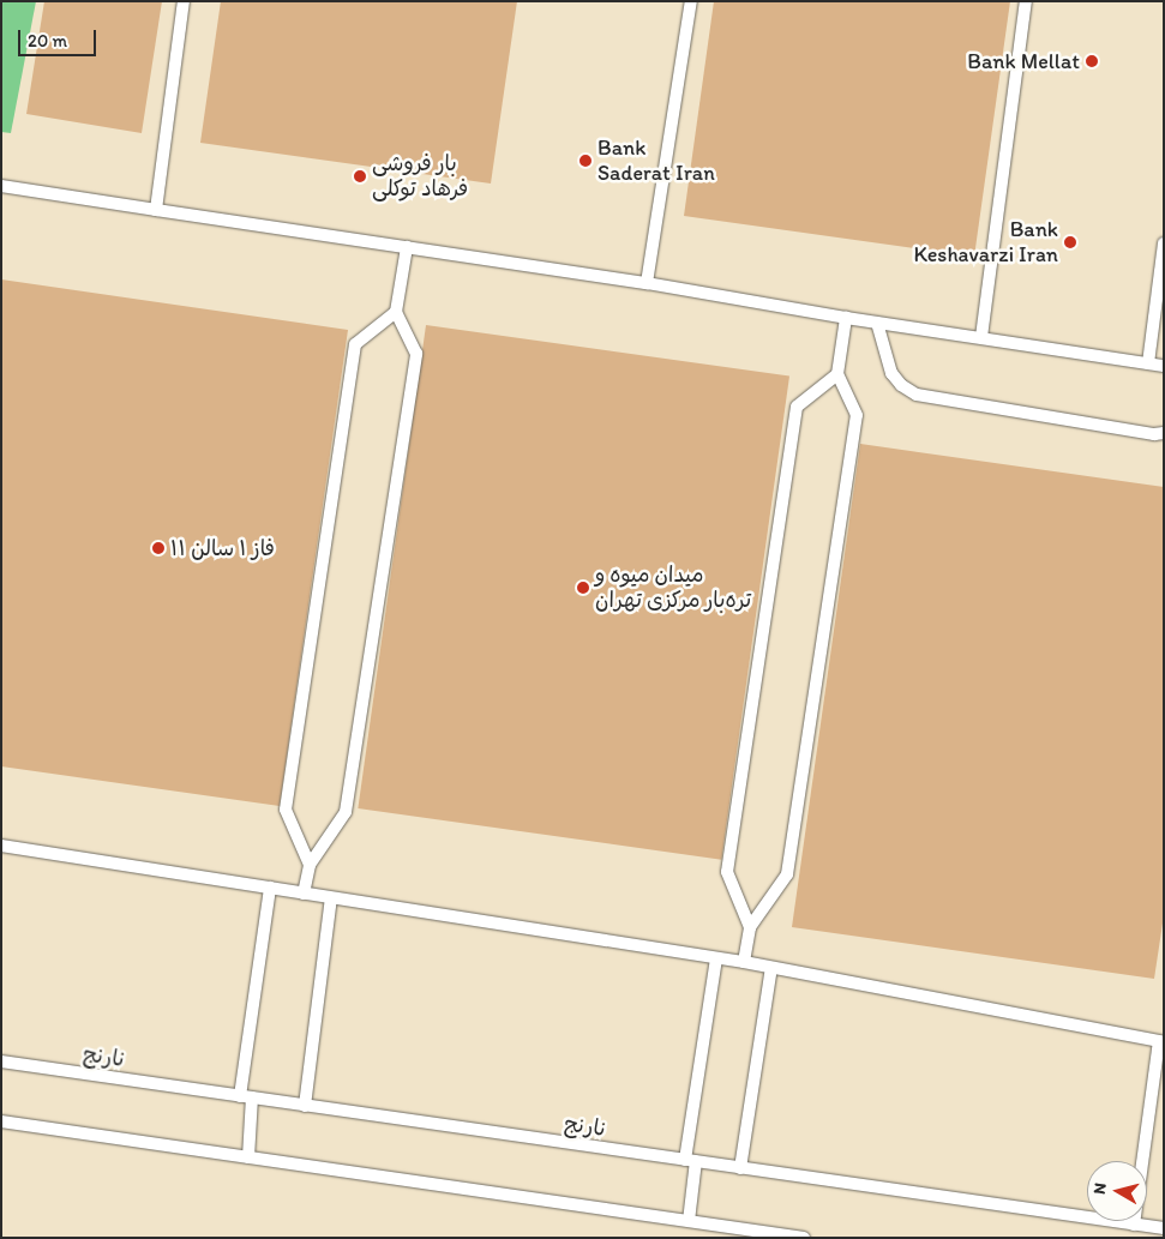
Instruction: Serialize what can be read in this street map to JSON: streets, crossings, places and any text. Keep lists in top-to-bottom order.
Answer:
{
  "streets": {
    "lane": ["نارنج"]
  },
  "places": [
    "Bank Mellat",
    "Bank Saderat Iran",
    "بار فروشی فرهاد توکلی",
    "Bank Keshavarzi Iran",
    "فاز ۱ سالن ۱۱",
    "میدان میوه و تره‌بار مرکزی تهران"
  ],
  "scale_bar": "20 m",
  "north": "left"
}
